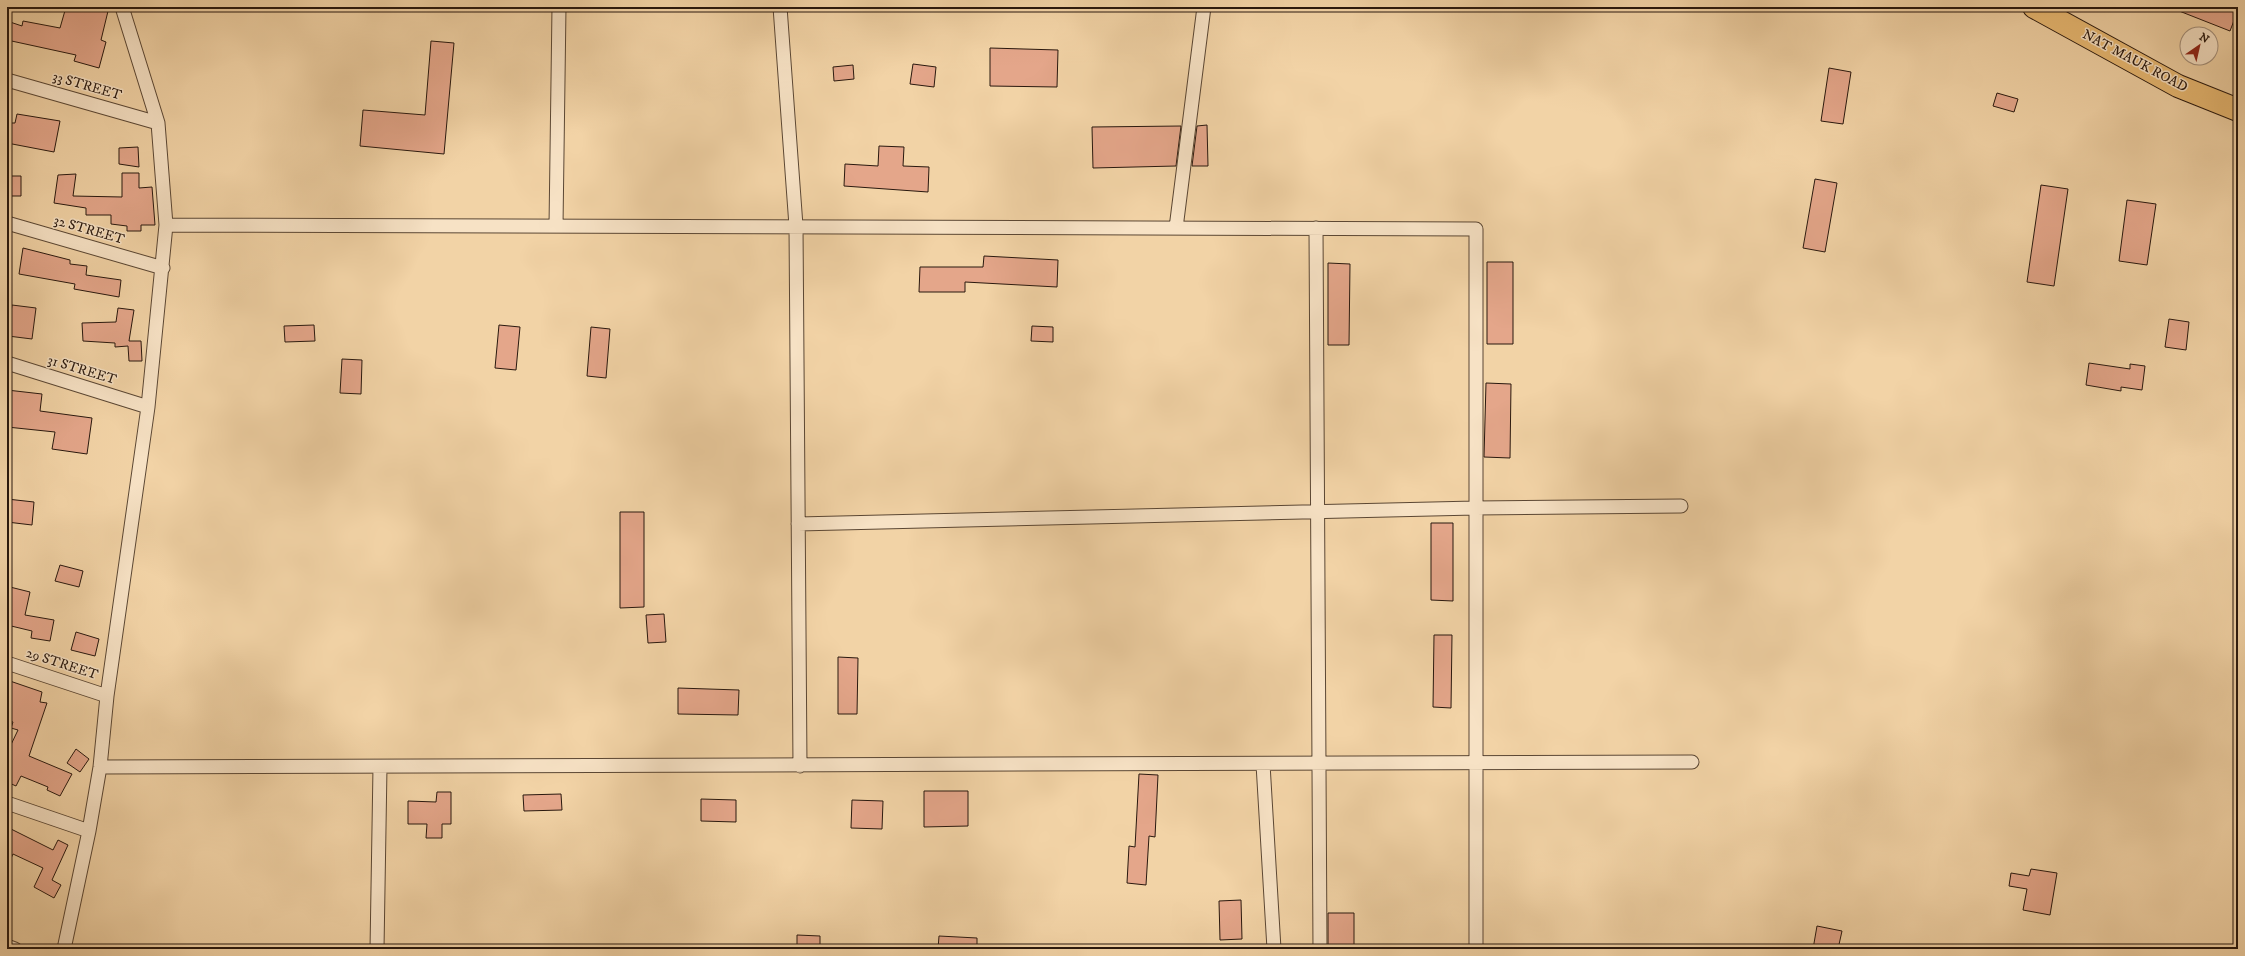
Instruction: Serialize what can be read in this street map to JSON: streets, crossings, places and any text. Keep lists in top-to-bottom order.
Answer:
{
  "streets": {
    "highway": ["NAT MAUK ROAD"],
    "street": [
      "33 STREET",
      "32 STREET",
      "31 STREET",
      "29 STREET"
    ]
  },
  "north": "top right"
}
